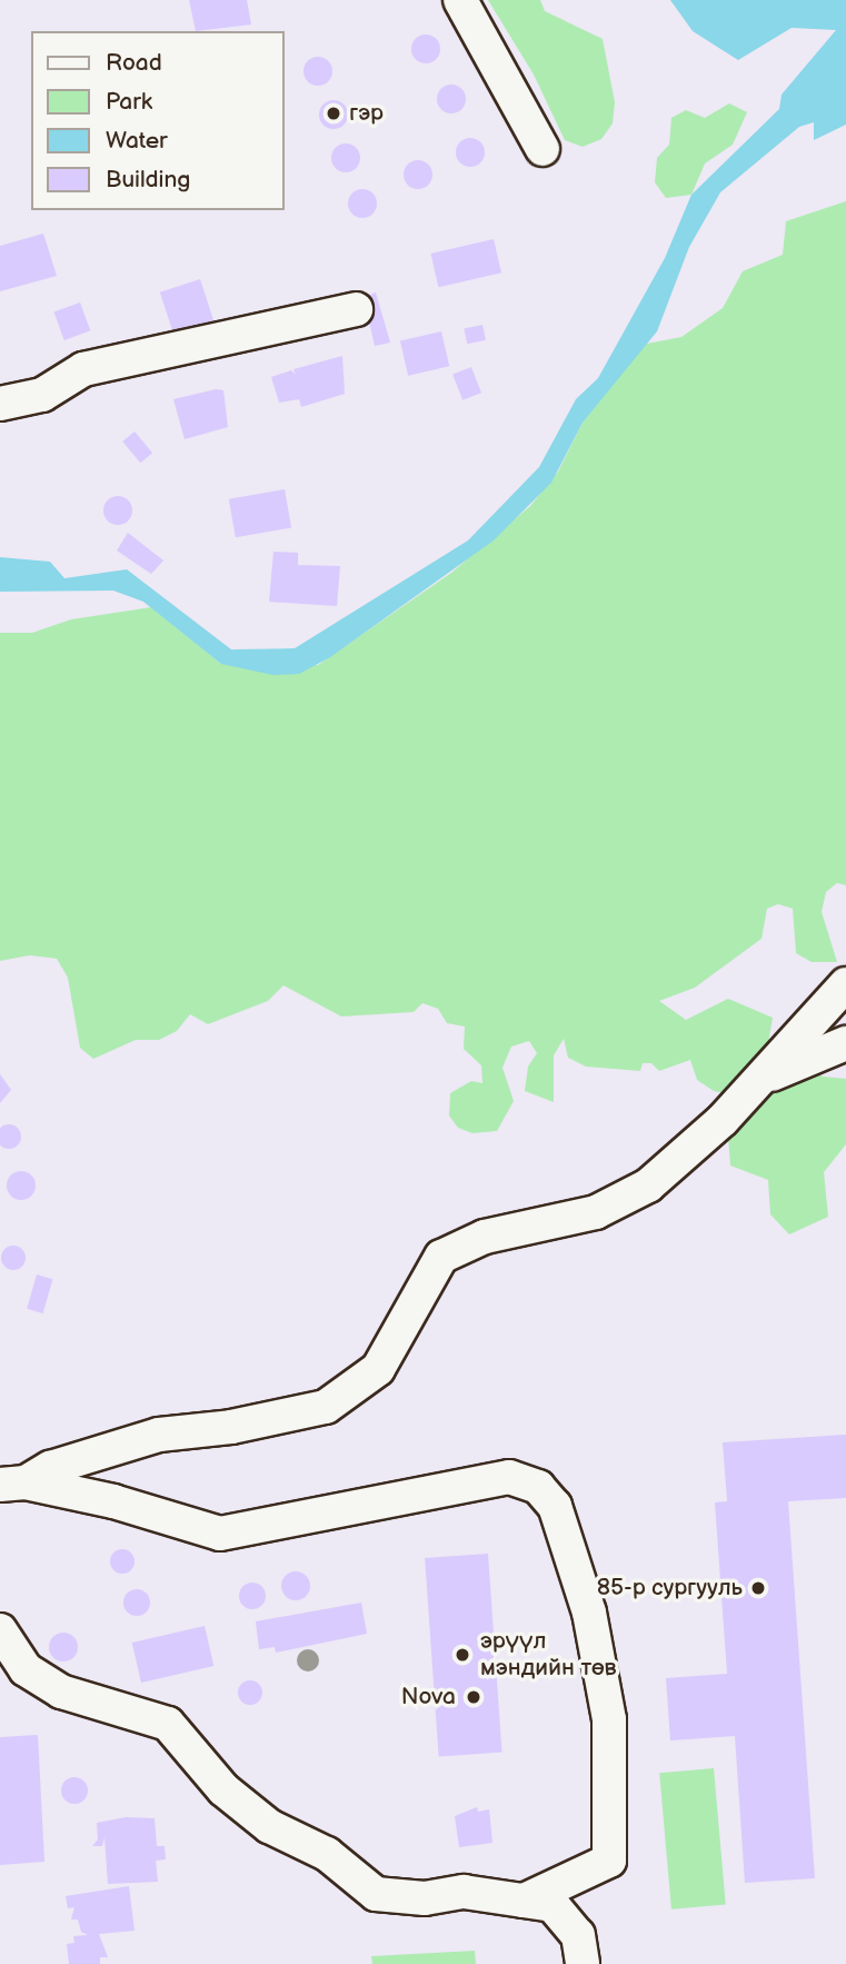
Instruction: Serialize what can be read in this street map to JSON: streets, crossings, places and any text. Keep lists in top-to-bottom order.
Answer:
{
  "places": [
    "гэр",
    "85-р сургууль",
    "эрүүл мэндийн төв",
    "Nova"
  ],
  "legend": [
    "Road",
    "Park",
    "Water",
    "Building"
  ]
}
